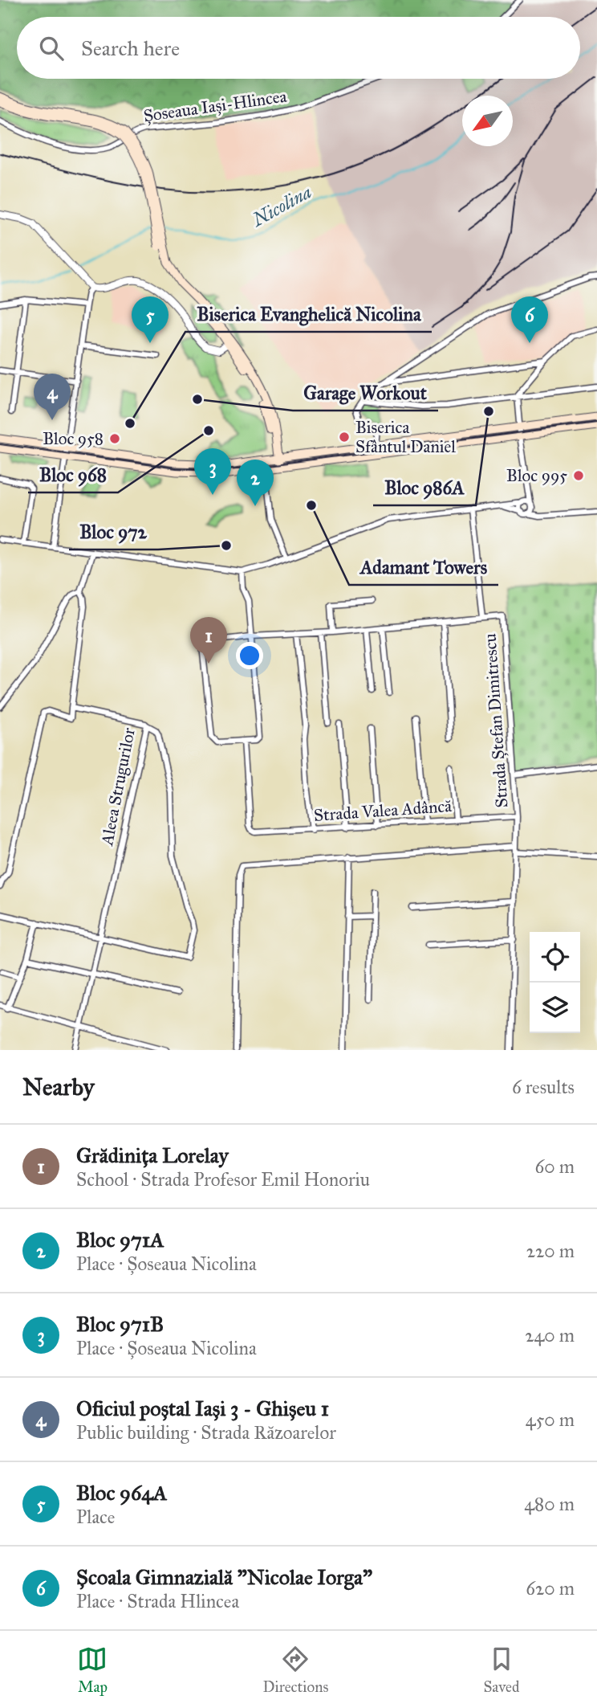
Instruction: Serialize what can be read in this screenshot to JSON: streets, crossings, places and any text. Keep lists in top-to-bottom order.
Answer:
{
  "streets": {
    "street": [
      "Șoseaua Iași-Hlincea",
      "Strada Ștefan Dimitrescu",
      "Aleea Strugurilor",
      "Strada Valea Adâncă"
    ]
  },
  "crossings": [
    ["Strada Ștefan Dimitrescu", "Strada Valea Adâncă"]
  ],
  "water": ["Nicolina"],
  "places": [
    "Garage Workout",
    "Bloc 986A",
    "Biserica Evanghelică Nicolina",
    "Bloc 968",
    "Biserica Sfântul Daniel",
    "Bloc 958",
    "Bloc 995",
    "Adamant Towers",
    "Bloc 972"
  ],
  "north": "bottom left",
  "page": {
    "search": "Search here",
    "pins": [
      "5",
      "6",
      "4",
      "3",
      "2",
      "1"
    ],
    "heading": ["Nearby", "6 results"],
    "list": [
      {
        "mark": "1",
        "name": "Grădinița Lorelay",
        "note": "School · Strada Profesor Emil Honoriu",
        "value": "60 m"
      },
      {
        "mark": "2",
        "name": "Bloc 971A",
        "note": "Place · Șoseaua Nicolina",
        "value": "220 m"
      },
      {
        "mark": "3",
        "name": "Bloc 971B",
        "note": "Place · Șoseaua Nicolina",
        "value": "240 m"
      },
      {
        "mark": "4",
        "name": "Oficiul poștal Iași 3 - Ghișeu 1",
        "note": "Public building · Strada Răzoarelor",
        "value": "450 m"
      },
      {
        "mark": "5",
        "name": "Bloc 964A",
        "note": "Place",
        "value": "480 m"
      },
      {
        "mark": "6",
        "name": "Școala Gimnazială \"Nicolae Iorga\"",
        "note": "Place · Strada Hlincea",
        "value": "620 m"
      }
    ],
    "nav": ["Map", "Directions", "Saved"]
  }
}
